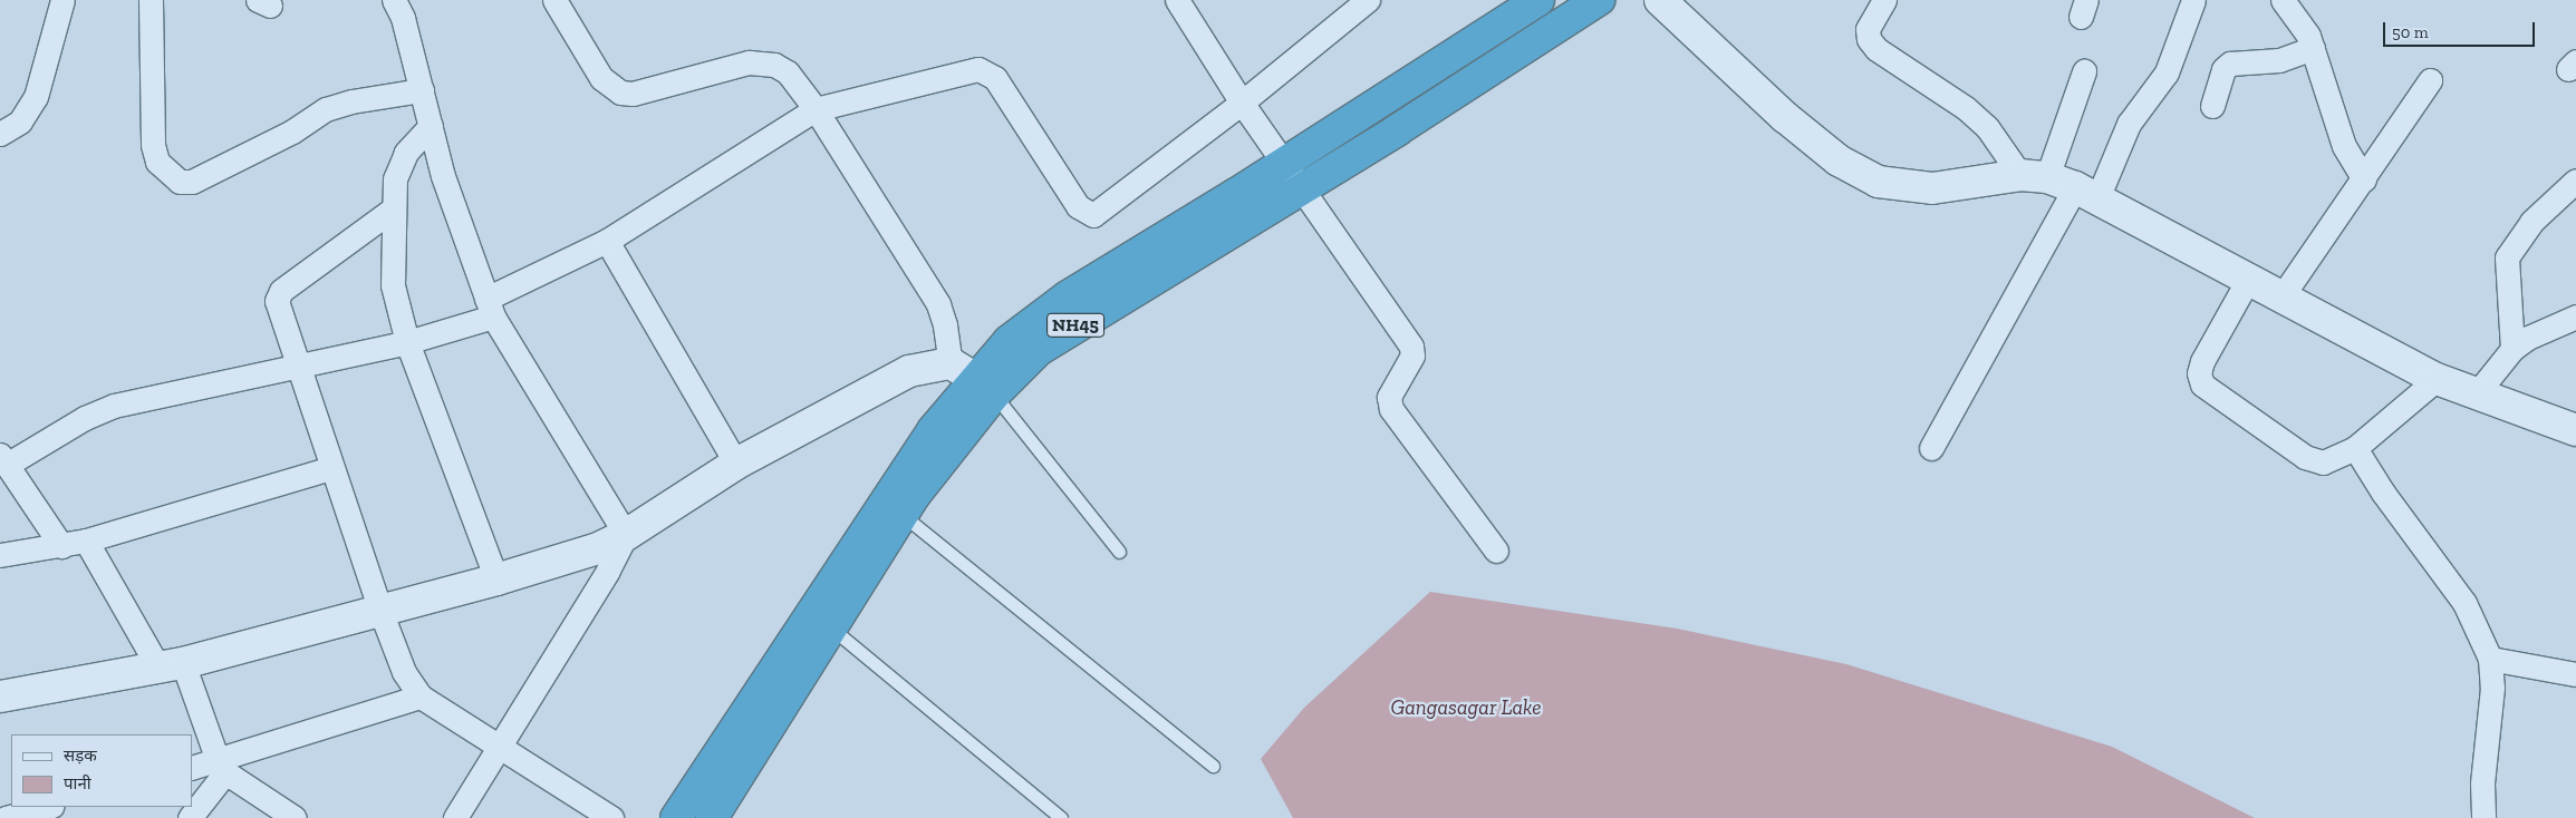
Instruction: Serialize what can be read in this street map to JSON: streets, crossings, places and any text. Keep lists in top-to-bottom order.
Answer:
{
  "streets": {
    "highway": ["NH45"]
  },
  "water": ["Gangasagar Lake"],
  "legend": ["सड़क", "पानी"],
  "scale_bar": "50 m"
}
